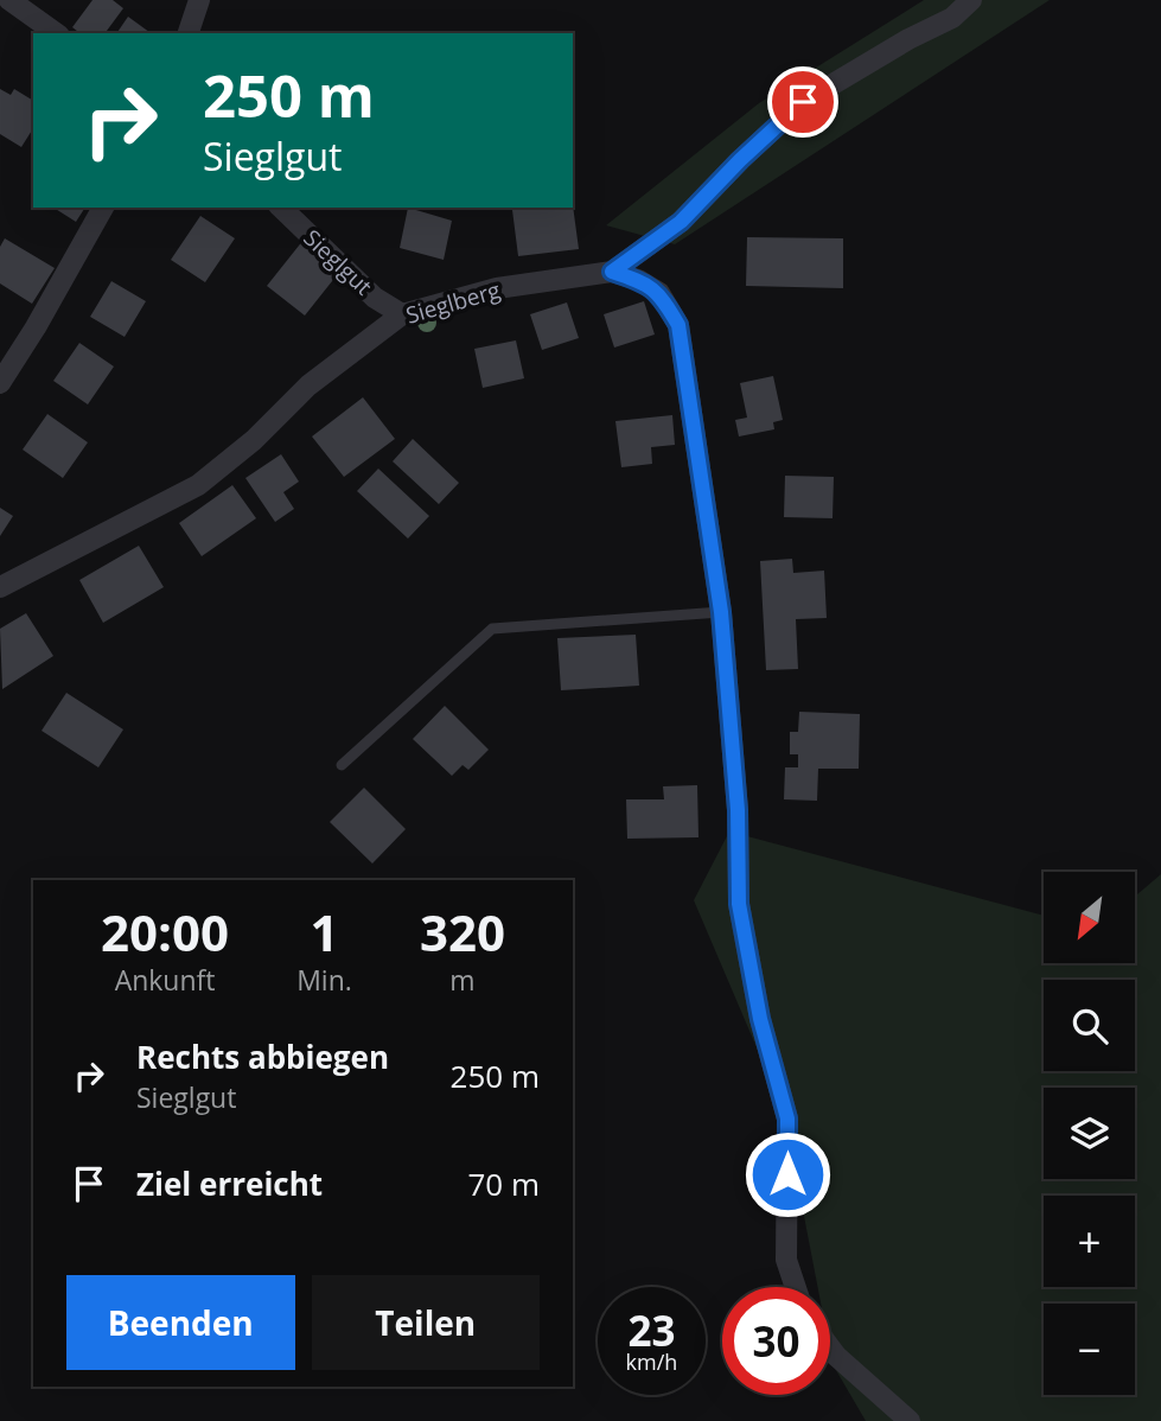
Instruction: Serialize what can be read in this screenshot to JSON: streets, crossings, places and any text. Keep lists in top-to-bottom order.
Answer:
{
  "streets": {
    "street": ["Sieglgut", "Sieglberg"]
  },
  "crossings": [
    ["Sieglgut", "Sieglberg"]
  ],
  "north": "bottom left",
  "page": {
    "turn": ["250 m", "Sieglgut"],
    "map_buttons": ["+", "−"],
    "eta": [
      "20:00",
      "Ankunft",
      "1",
      "Min.",
      "320",
      "m"
    ],
    "list": [
      {
        "name": "Rechts abbiegen",
        "note": "Sieglgut",
        "value": "250 m"
      },
      {
        "name": "Ziel erreicht",
        "value": "70 m"
      }
    ],
    "buttons": ["Beenden", "Teilen"],
    "speed": "23 km/h",
    "limit": "30"
  }
}
